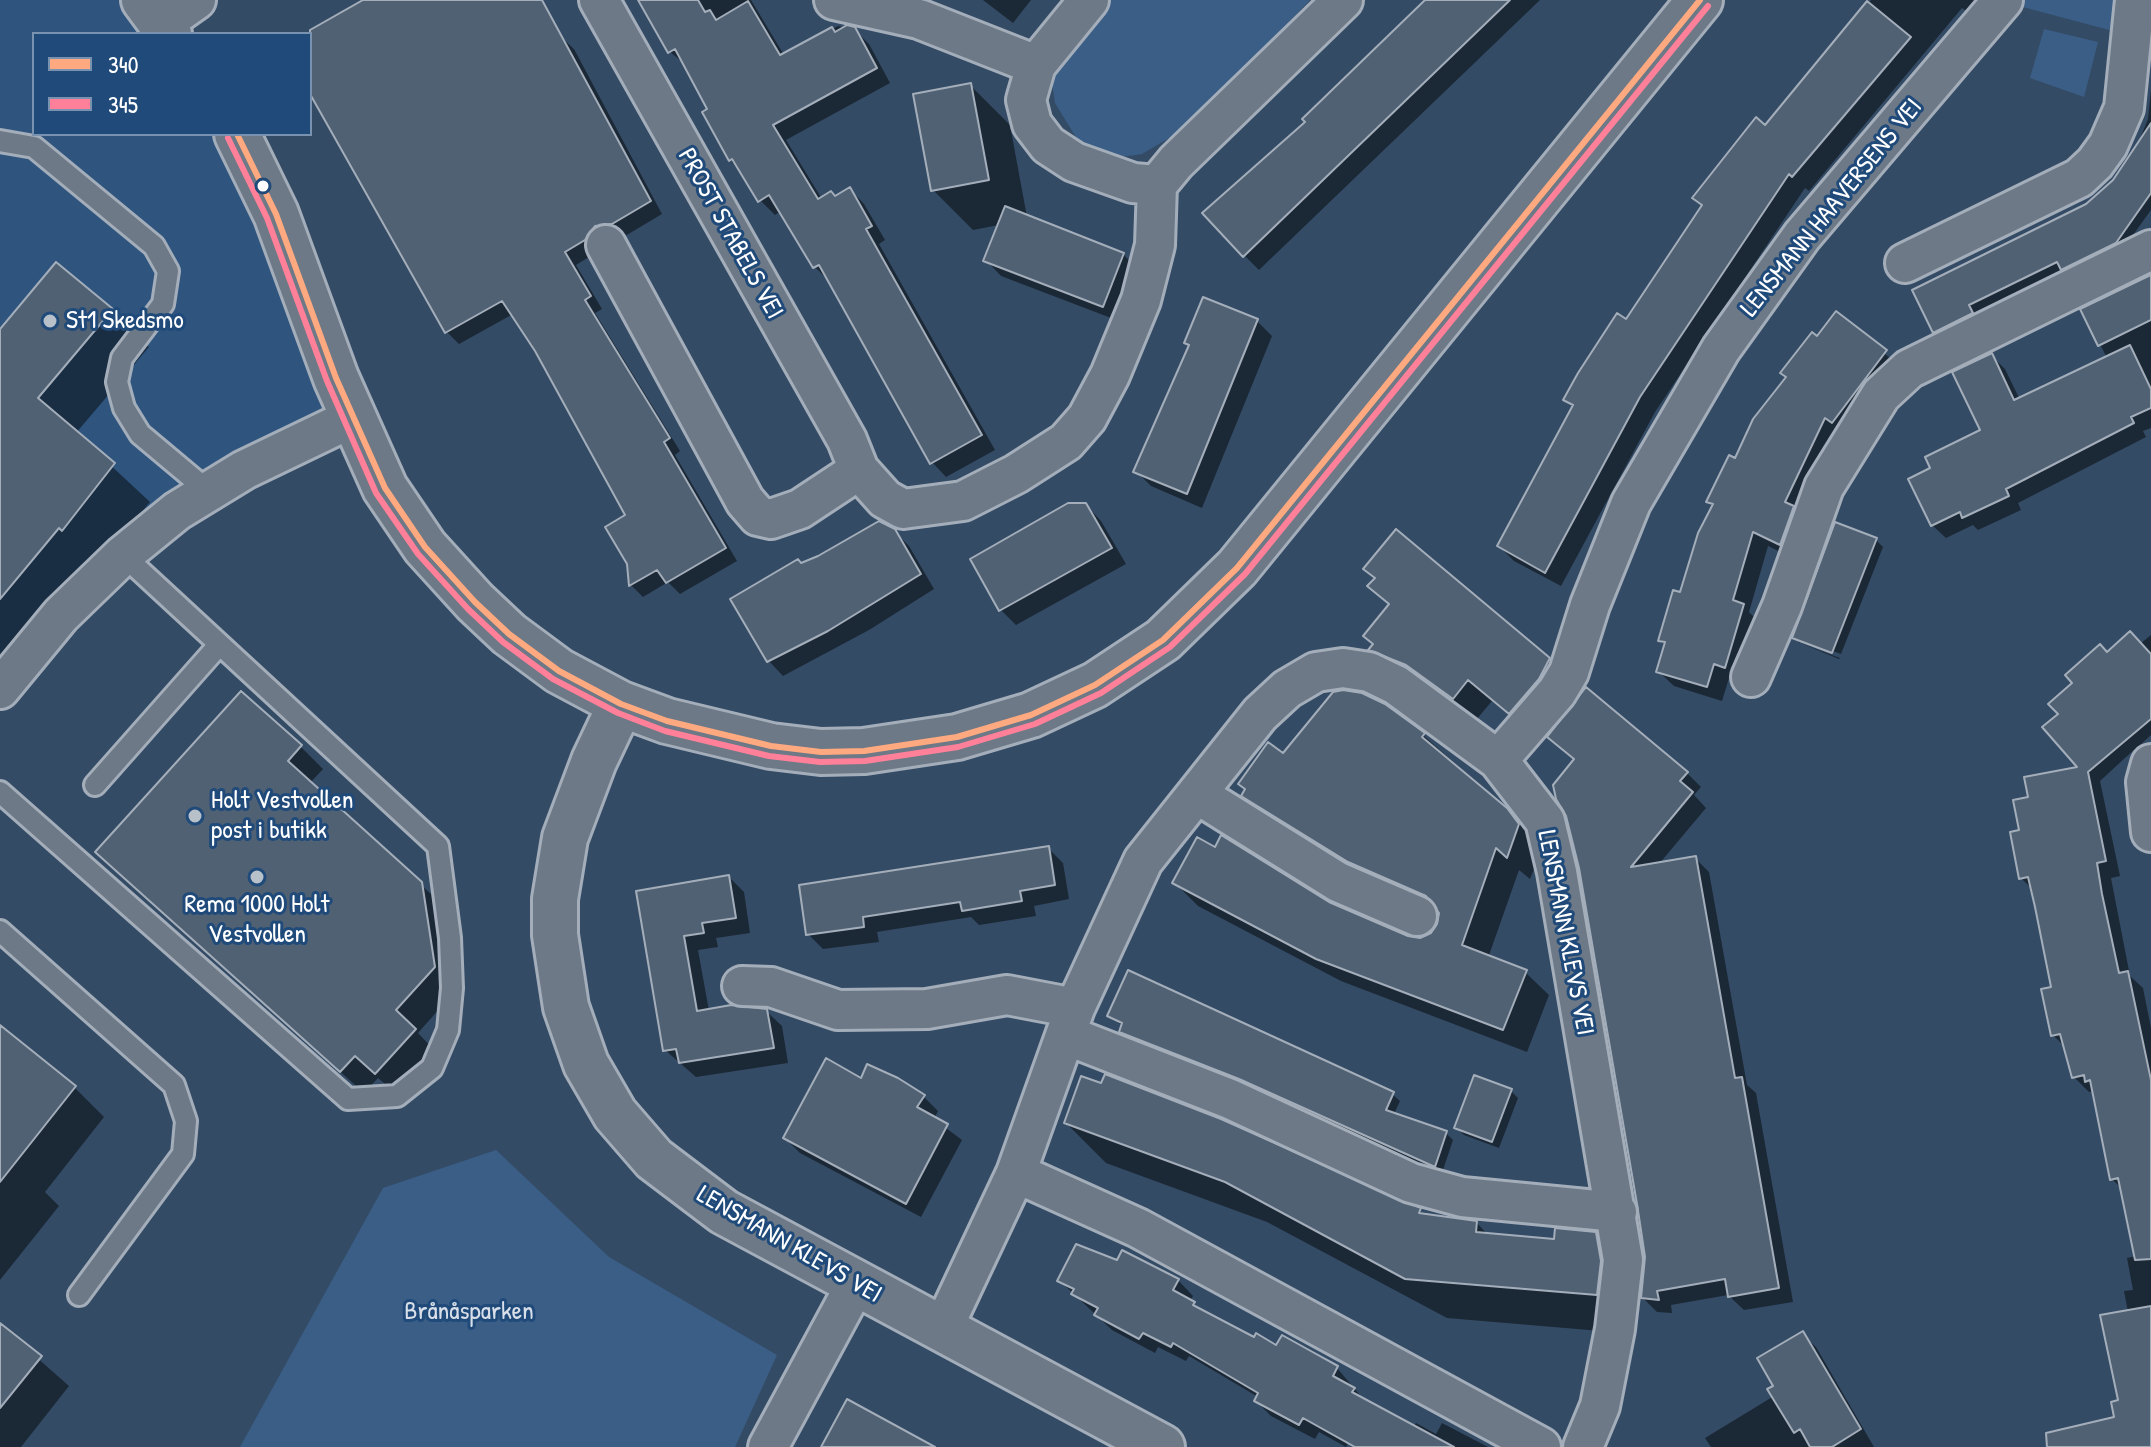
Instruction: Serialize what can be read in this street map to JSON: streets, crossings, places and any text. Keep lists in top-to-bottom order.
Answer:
{
  "streets": {
    "street": ["LENSMANN HAAVERSENS VEI", "PROST STABELS VEI", "LENSMANN KLEVS VEI"]
  },
  "crossings": [
    ["LENSMANN HAAVERSENS VEI", "LENSMANN KLEVS VEI"]
  ],
  "parks": ["Brånåsparken"],
  "places": ["St1 Skedsmo", "Holt Vestvollen post i butikk", "Rema 1000 Holt Vestvollen"],
  "lines": ["transit line 340", "transit line 345"],
  "legend": ["340", "345"]
}
